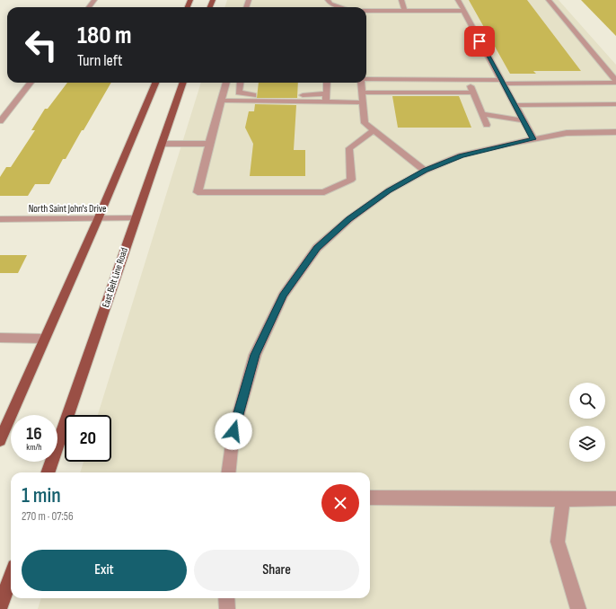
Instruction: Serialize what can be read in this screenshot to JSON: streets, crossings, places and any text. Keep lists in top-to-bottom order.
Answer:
{
  "streets": {
    "main road": ["East Belt Line Road"],
    "street": ["North Saint John's Drive"]
  },
  "crossings": [
    ["North Saint John's Drive", "East Belt Line Road"]
  ],
  "page": {
    "turn": ["180 m", "Turn left"],
    "speed": "16 km/h",
    "limit": "20",
    "heading": ["1 min", "270 m · 07:56"],
    "buttons": ["Exit", "Share"]
  }
}
